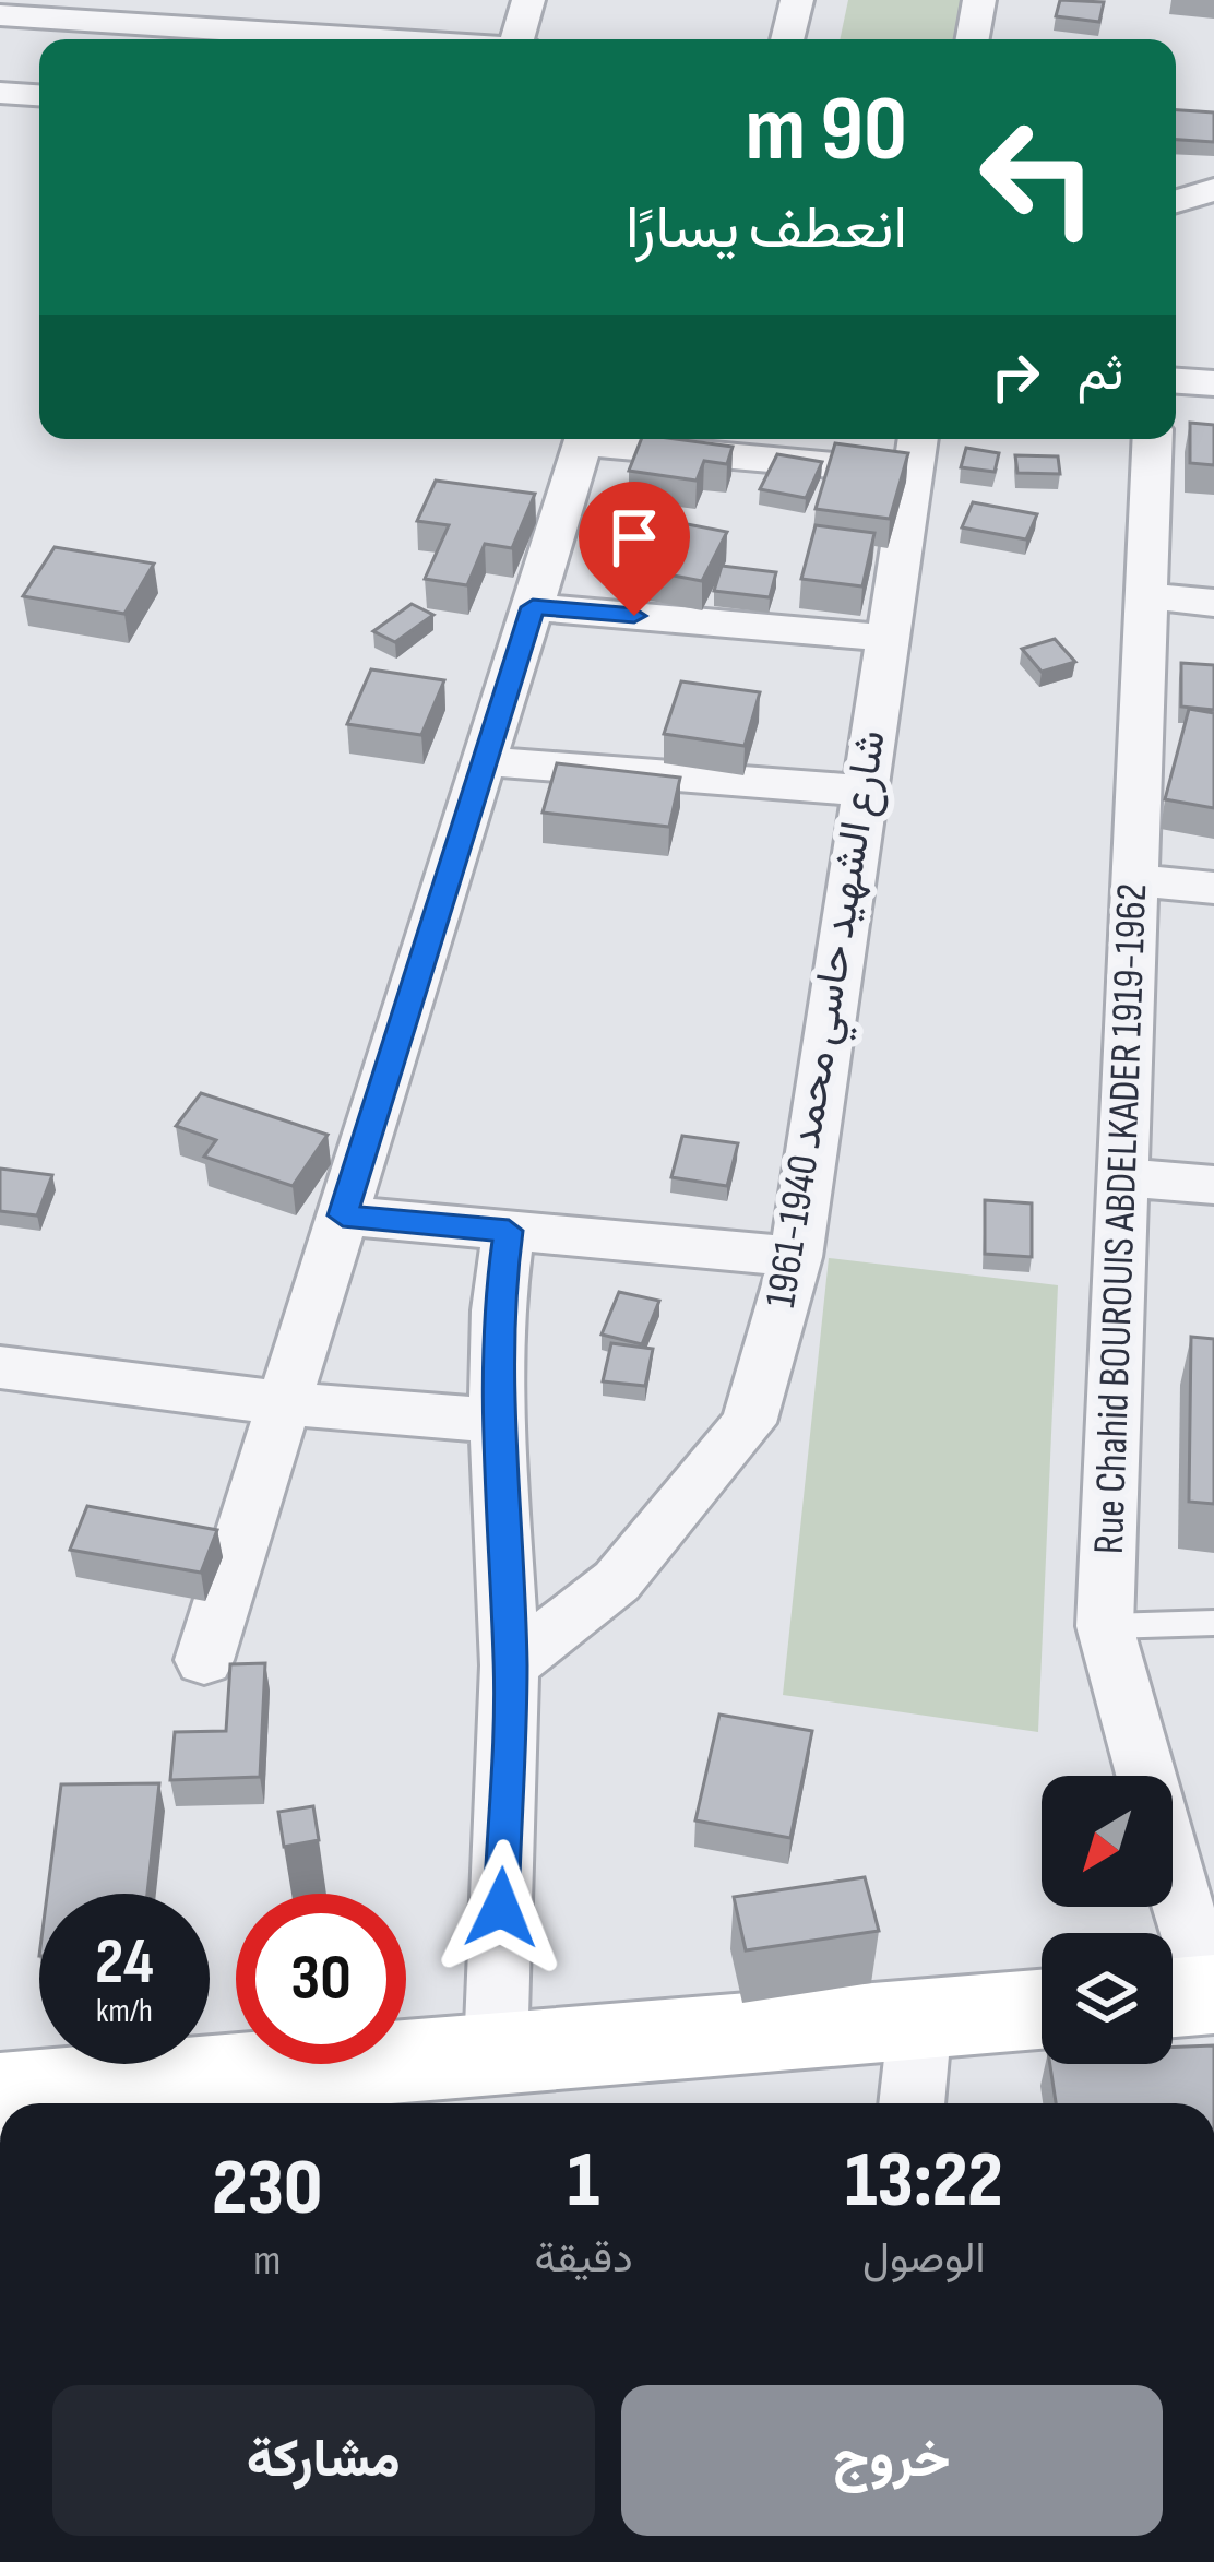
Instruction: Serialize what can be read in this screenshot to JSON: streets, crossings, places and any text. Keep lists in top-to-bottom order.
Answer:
{
  "streets": {
    "street": ["شارع الشهيد حاسي محمد 1940-1961", "Rue Chahid BOUROUIS ABDELKADER 1919-1962"]
  },
  "north": "bottom left",
  "page": {
    "turn": ["90 m", "انعطف يسارًا"],
    "then": "ثم",
    "speed": "24 km/h",
    "limit": "30",
    "eta": [
      "13:22",
      "الوصول",
      "1",
      "دقيقة",
      "230",
      "m"
    ],
    "buttons": ["خروج", "مشاركة"]
  }
}
